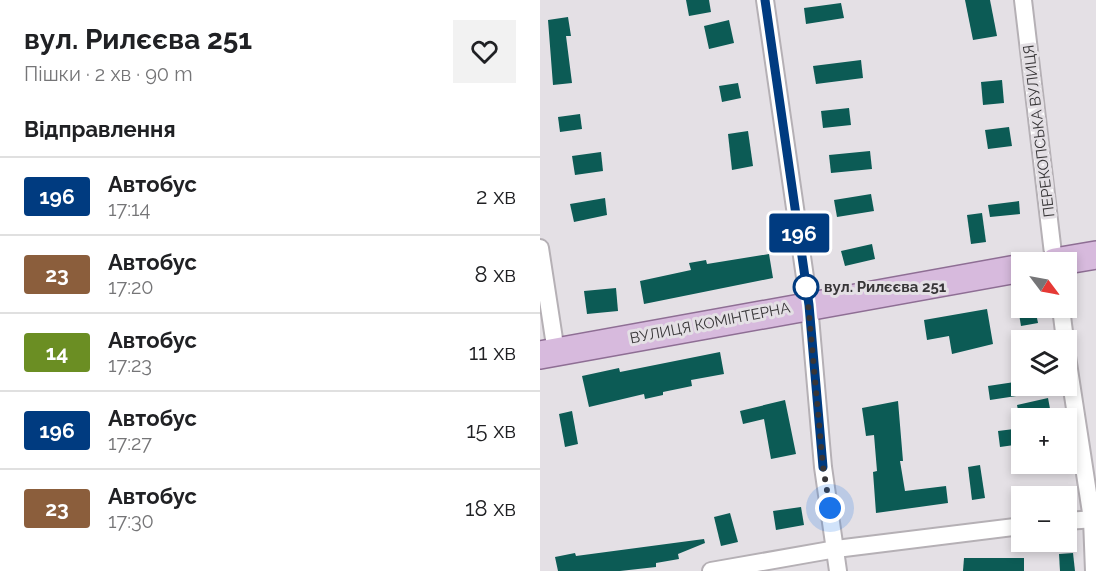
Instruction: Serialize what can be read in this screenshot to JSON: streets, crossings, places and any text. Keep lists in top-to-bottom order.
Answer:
{
  "streets": {
    "main road": ["ВУЛИЦЯ КОМІНТЕРНА"],
    "street": ["ПЕРЕКОПСЬКА ВУЛИЦЯ"]
  },
  "places": ["вул. Рилєєва 251"],
  "lines": ["bus line 196"],
  "north": "bottom right",
  "page": {
    "heading": [
      ["вул. Рилєєва 251", "Пішки · 2 хв · 90 m"],
      "Відправлення"
    ],
    "on_map": "196",
    "list": [
      {
        "mark": "196",
        "name": "Автобус",
        "note": "17:14",
        "value": "2 хв"
      },
      {
        "mark": "23",
        "name": "Автобус",
        "note": "17:20",
        "value": "8 хв"
      },
      {
        "mark": "14",
        "name": "Автобус",
        "note": "17:23",
        "value": "11 хв"
      },
      {
        "mark": "196",
        "name": "Автобус",
        "note": "17:27",
        "value": "15 хв"
      },
      {
        "mark": "23",
        "name": "Автобус",
        "note": "17:30",
        "value": "18 хв"
      }
    ],
    "map_buttons": ["+", "−"]
  }
}
